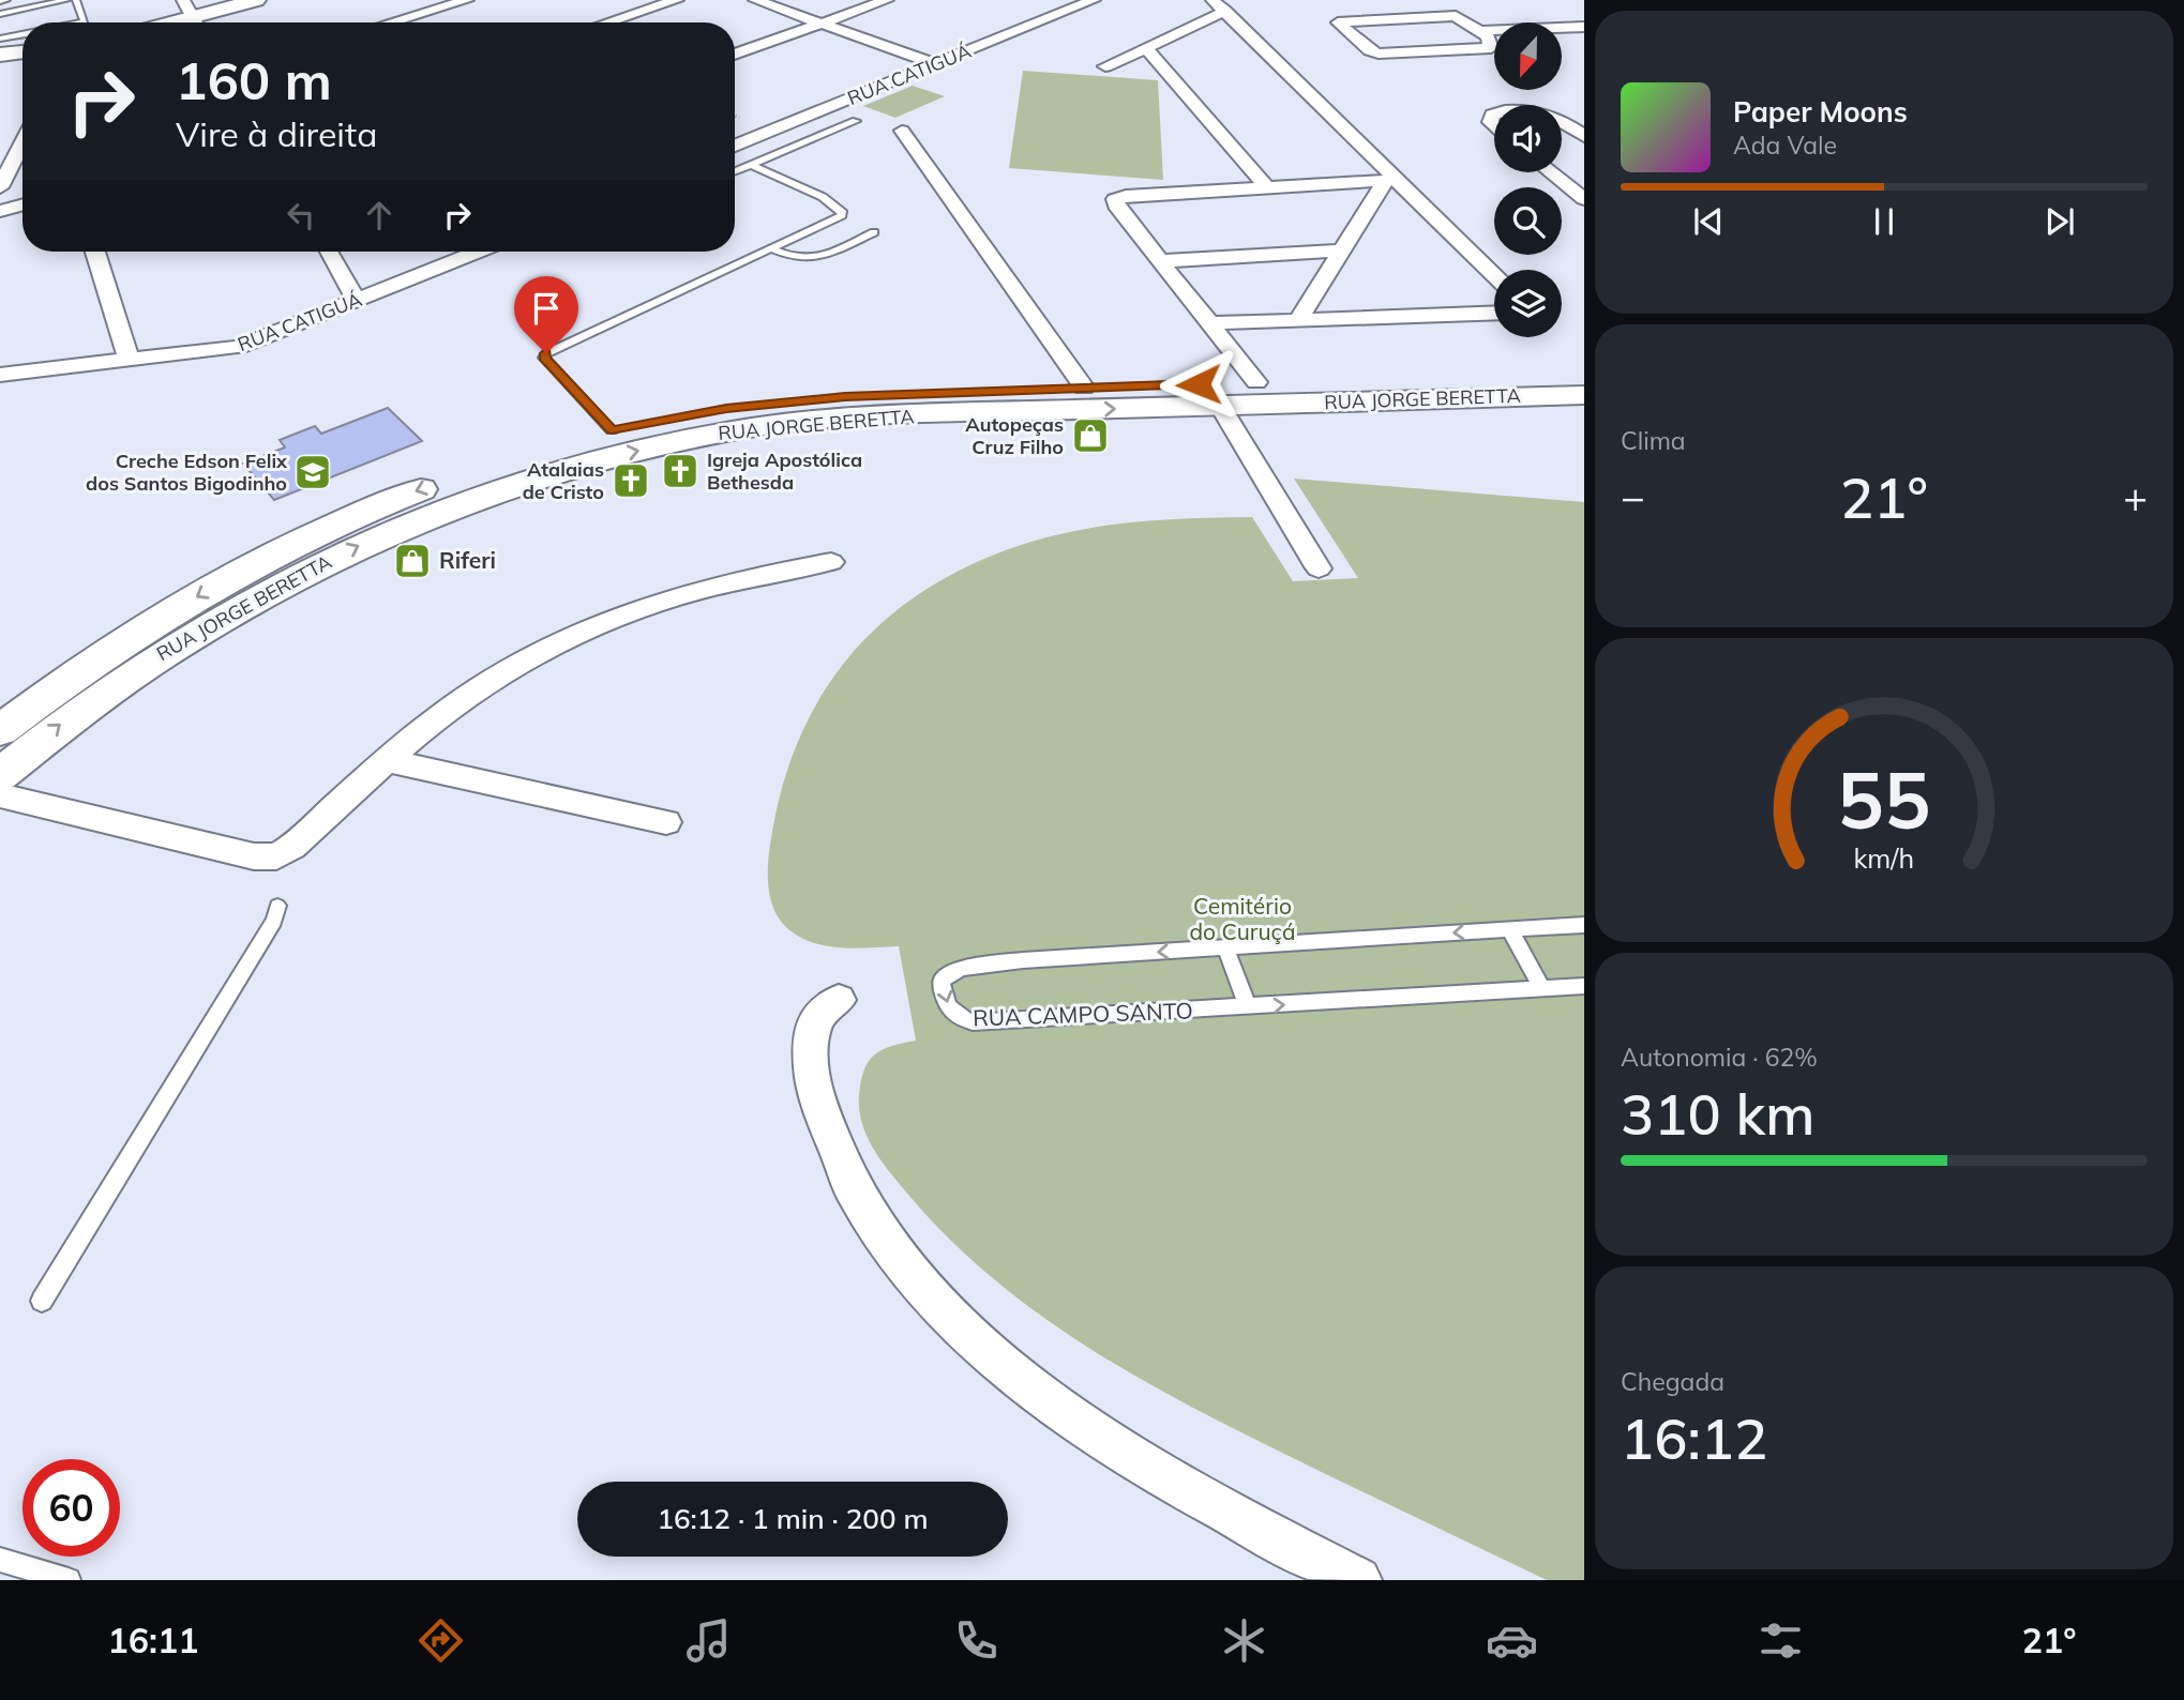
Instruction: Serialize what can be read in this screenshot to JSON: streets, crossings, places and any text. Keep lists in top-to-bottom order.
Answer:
{
  "streets": {
    "main road": ["RUA JORGE BERETTA"],
    "street": ["RUA CATIGUÁ"],
    "lane": ["RUA CAMPO SANTO"]
  },
  "parks": ["Cemitério do Curuçá"],
  "places": {
    "shop": ["Autopeças Cruz Filho", "Riferi"],
    "church": ["Igreja Apostólica Bethesda", "Atalaias de Cristo"],
    "school or university": ["Creche Edson Felix dos Santos Bigodinho"]
  },
  "north": "bottom",
  "page": {
    "turn": ["160 m", "Vire à direita"],
    "song": ["Paper Moons", "Ada Vale"],
    "tile": [
      "Clima",
      ["Autonomia · 62%", "310 km"],
      ["Chegada", "16:12"]
    ],
    "heat": ["−", "21°", "+"],
    "limit": "60",
    "trip": "16:12 · 1 min · 200 m",
    "tabs": ["16:11", "21°"],
    "gauge": ["55", "km/h"]
  }
}
